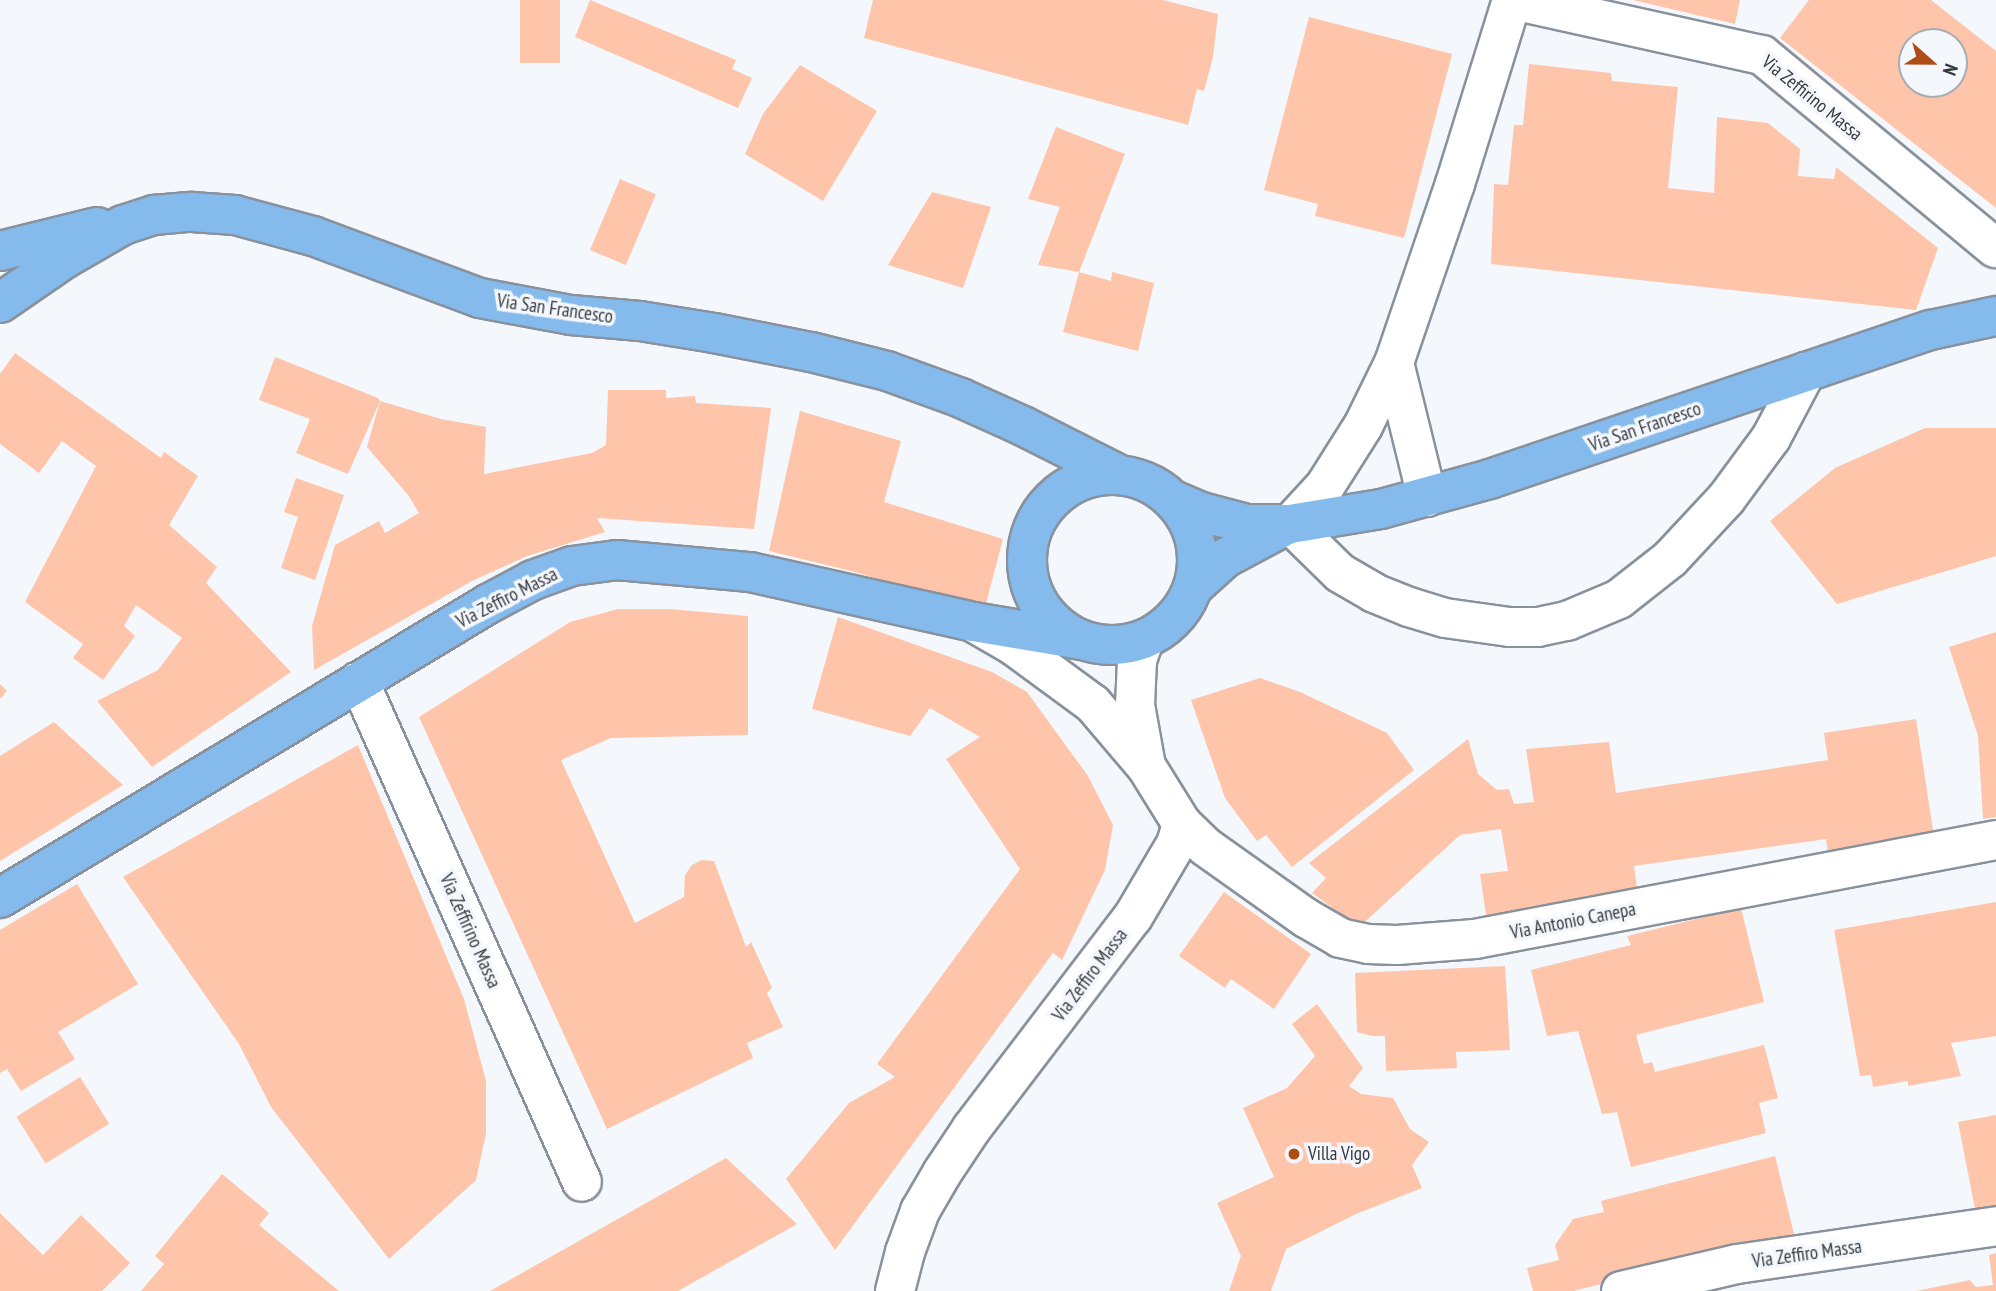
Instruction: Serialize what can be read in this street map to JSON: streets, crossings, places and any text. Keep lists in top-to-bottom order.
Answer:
{
  "streets": {
    "main road": ["Via San Francesco", "Via Zeffiro Massa"],
    "street": ["Via Zeffirino Massa", "Via Antonio Canepa"]
  },
  "crossings": [
    ["Via Zeffirino Massa", "Via San Francesco"],
    ["Via Zeffirino Massa", "Via Zeffiro Massa"],
    ["Via San Francesco", "Via Zeffiro Massa"],
    ["Via Zeffiro Massa", "Via Antonio Canepa"]
  ],
  "places": ["Villa Vigo"],
  "north": "right"
}
